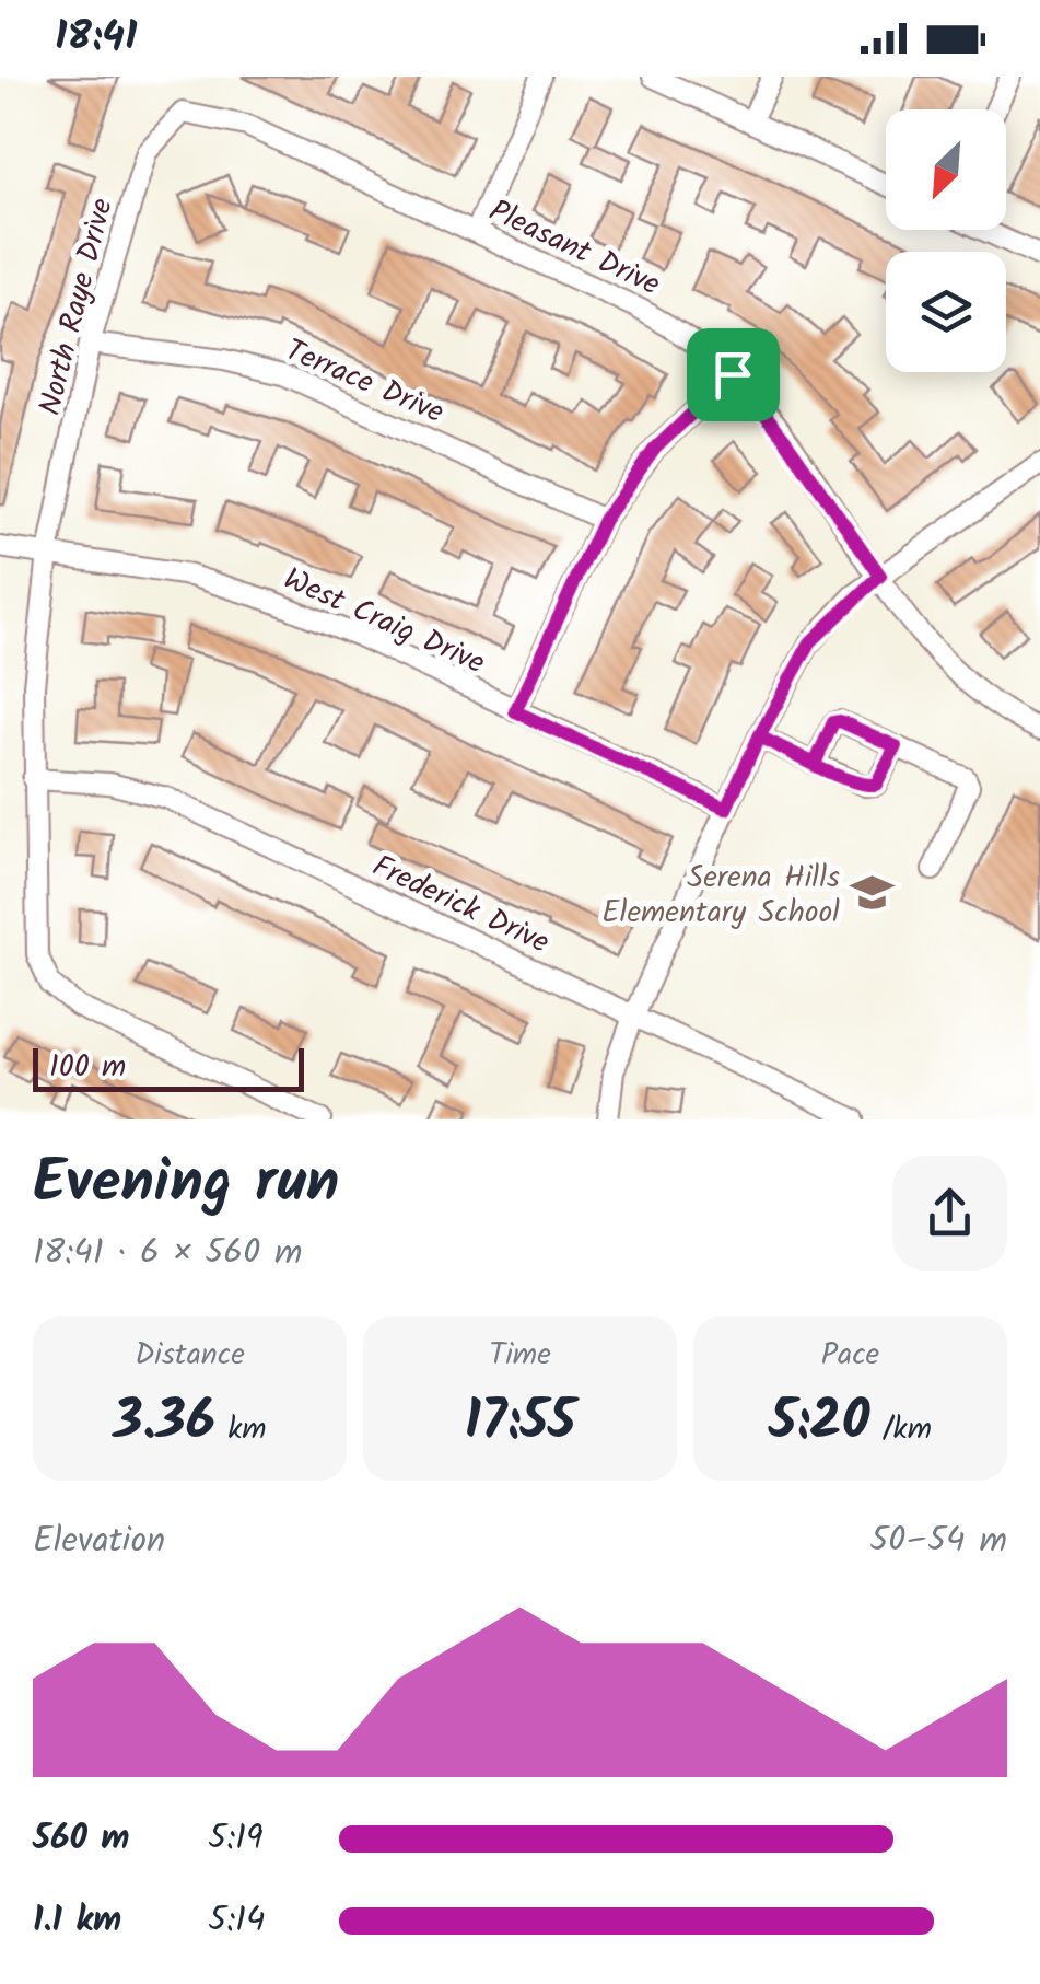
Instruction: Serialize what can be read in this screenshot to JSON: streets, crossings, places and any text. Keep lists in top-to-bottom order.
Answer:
{
  "streets": {
    "street": [
      "Pleasant Drive",
      "North Raye Drive",
      "Terrace Drive",
      "West Craig Drive",
      "Frederick Drive"
    ]
  },
  "crossings": [
    ["Pleasant Drive", "North Raye Drive"],
    ["North Raye Drive", "Terrace Drive"],
    ["North Raye Drive", "West Craig Drive"],
    ["North Raye Drive", "Frederick Drive"]
  ],
  "places": {
    "school or university": ["Serena Hills Elementary School"]
  },
  "scale_bar": "100 m",
  "north": "bottom left",
  "page": {
    "status": "18:41",
    "scale": "100 m",
    "heading": ["Evening run", "18:41 · 6 × 560 m"],
    "stats": [
      ["Distance", "3.36 km"],
      ["Time", "17:55"],
      ["Pace", "5:20 /km"]
    ],
    "chart": ["Elevation", "50–54 m"],
    "list": [
      {
        "name": "560 m",
        "note": "5:19"
      },
      {
        "name": "1.1 km",
        "note": "5:14"
      }
    ]
  }
}
